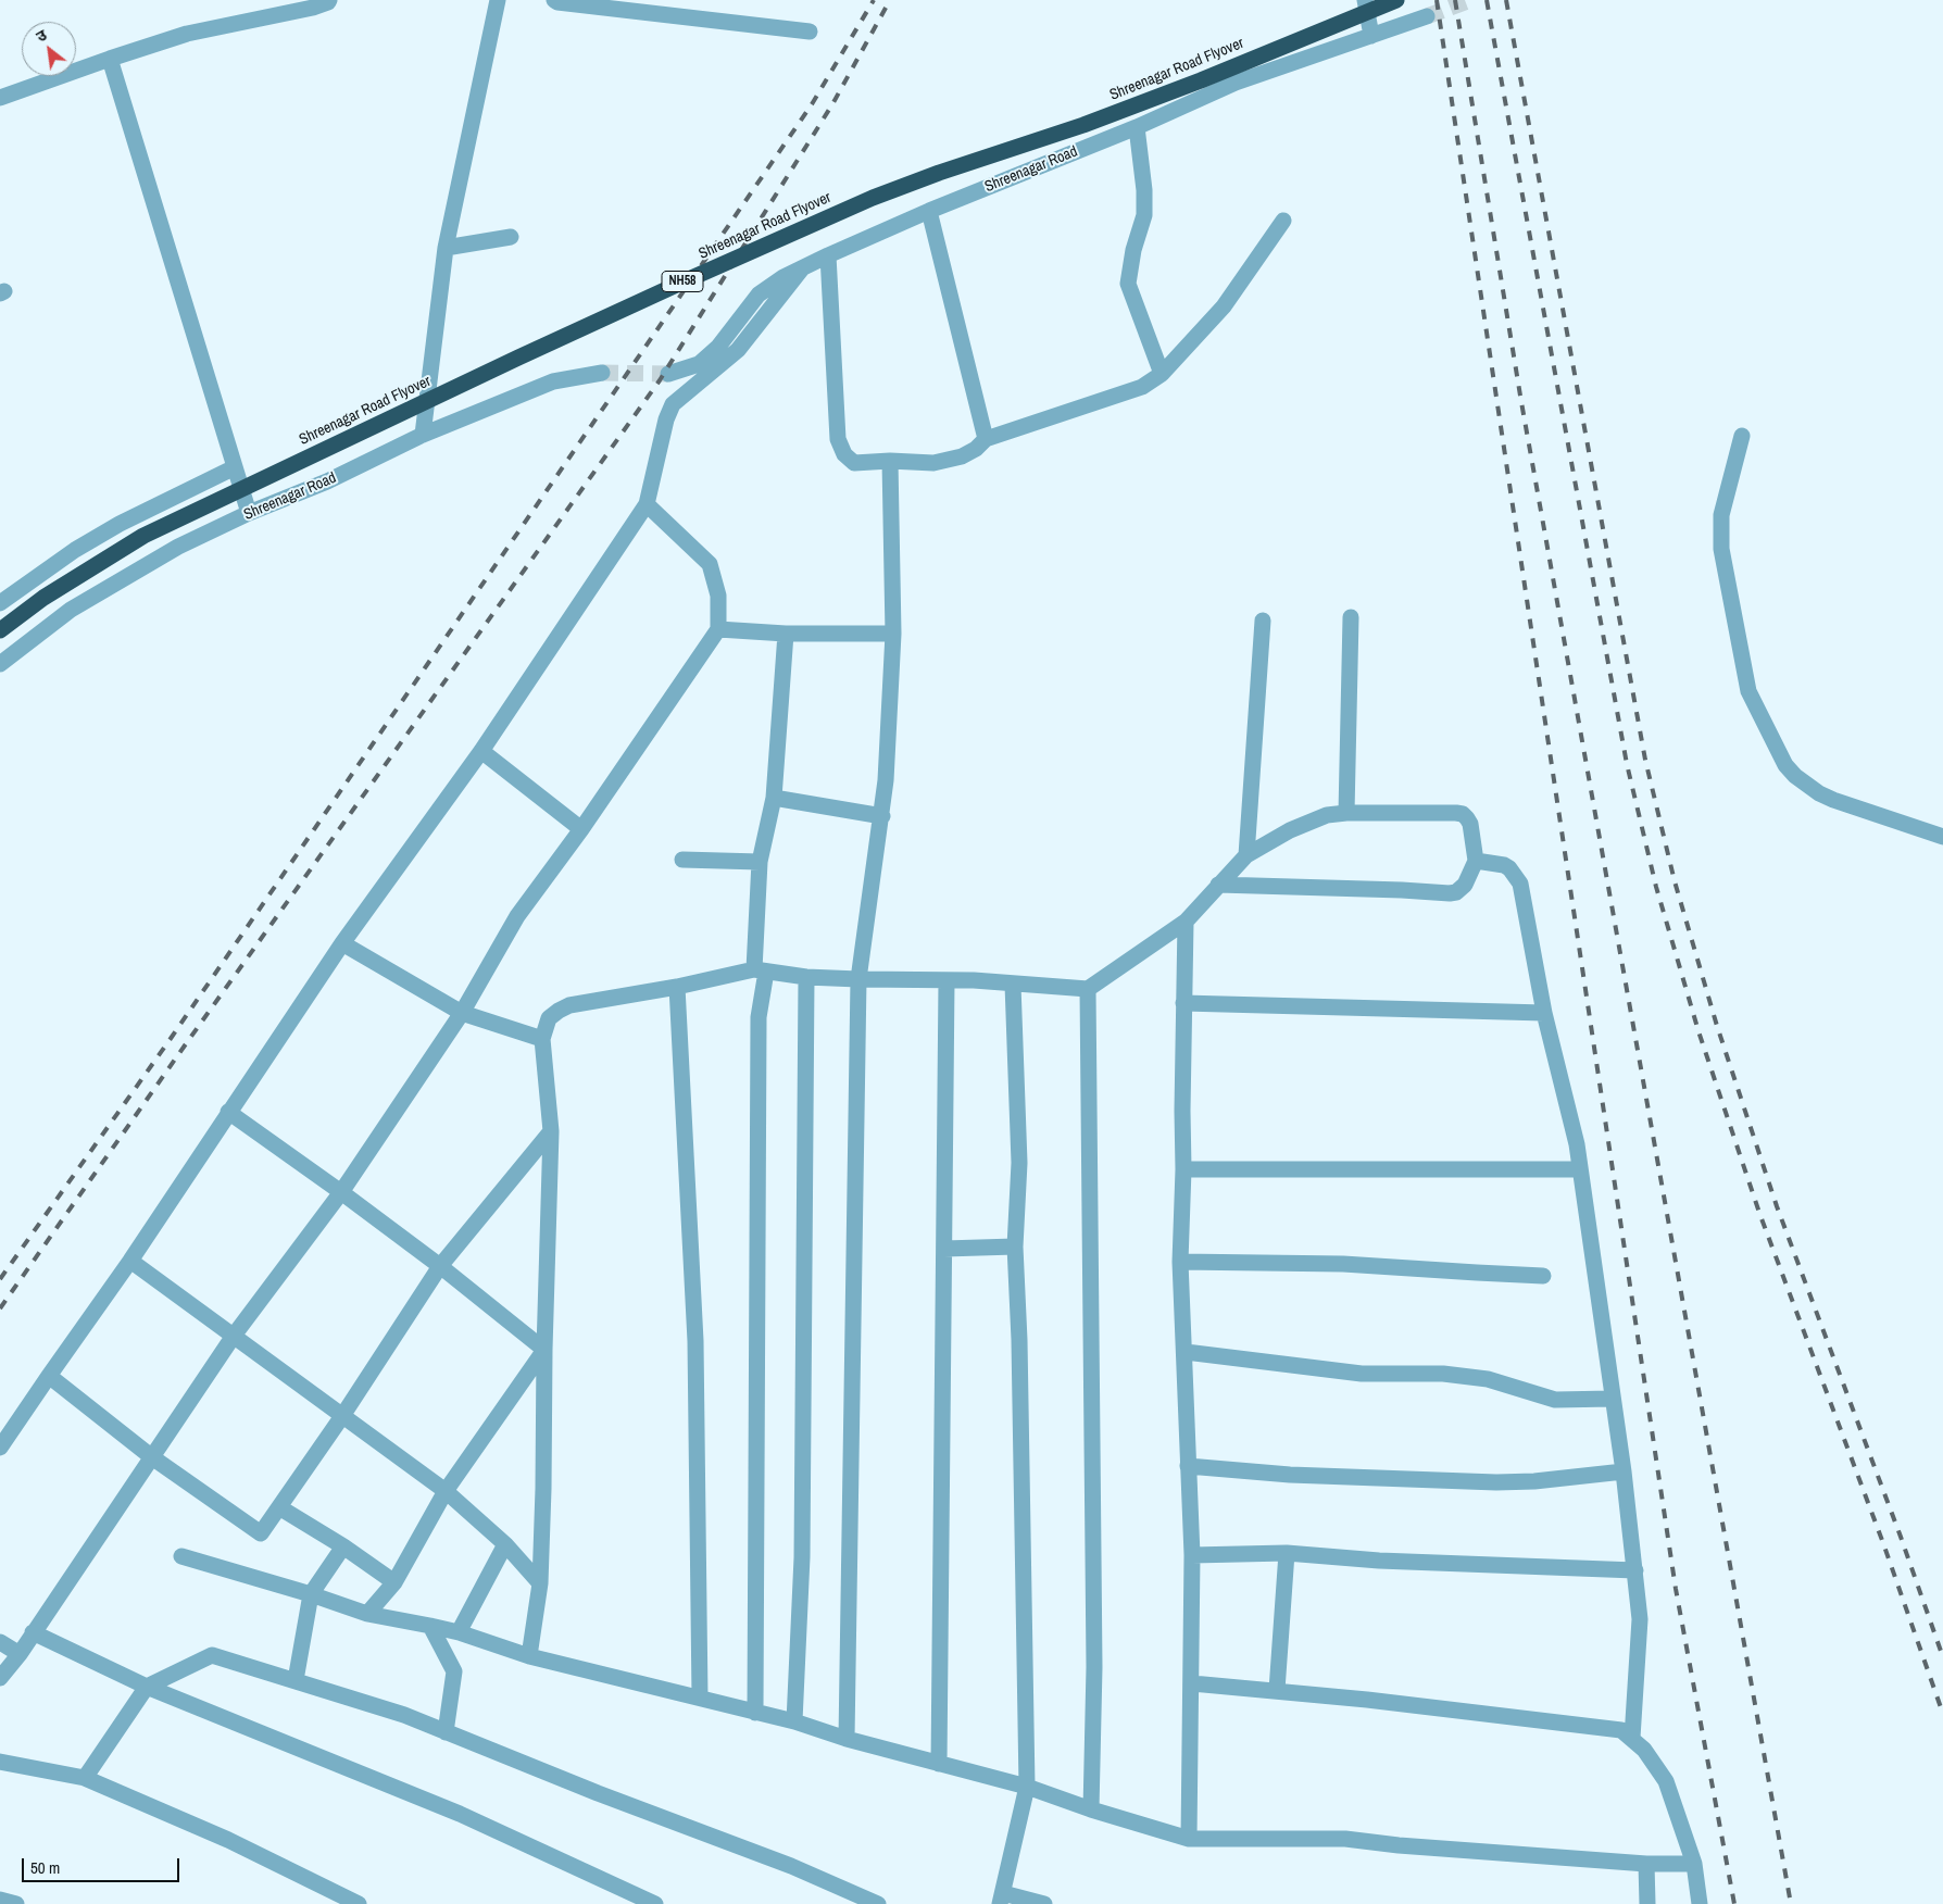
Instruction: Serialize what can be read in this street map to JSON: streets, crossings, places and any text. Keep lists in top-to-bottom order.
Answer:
{
  "streets": {
    "highway": ["Shreenagar Road Flyover", "NH58"],
    "street": ["Shreenagar Road"]
  },
  "scale_bar": "50 m",
  "north": "top left"
}
